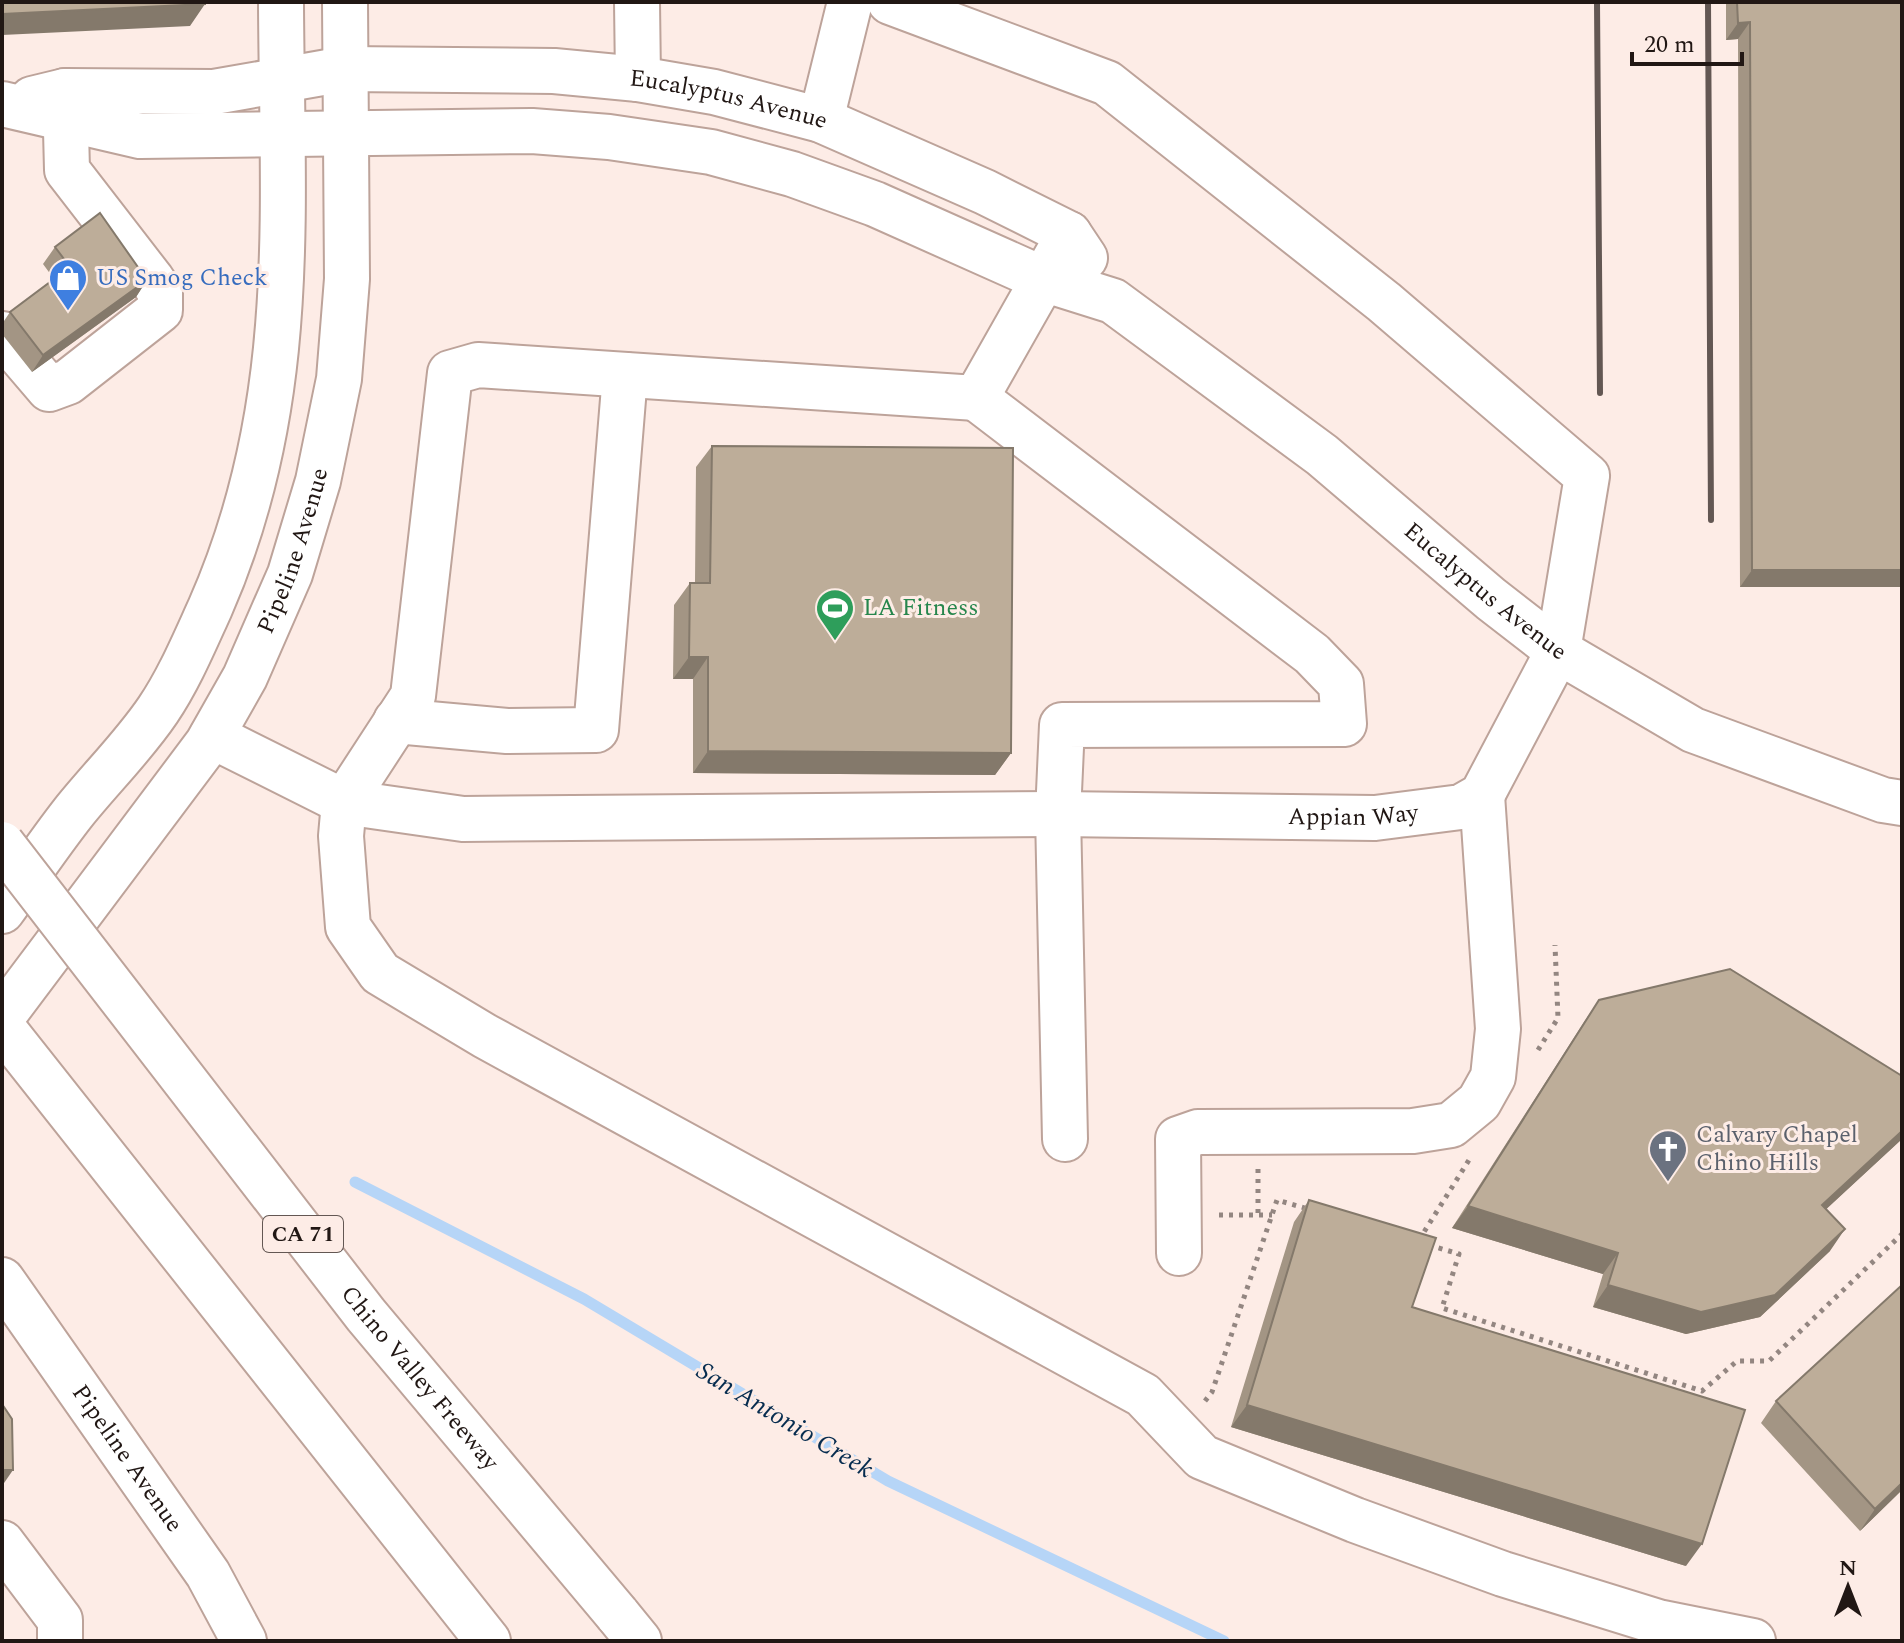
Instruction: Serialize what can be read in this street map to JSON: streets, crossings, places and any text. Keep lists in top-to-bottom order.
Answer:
{
  "streets": {
    "main road": [
      "Eucalyptus Avenue",
      "Pipeline Avenue",
      "Appian Way",
      "CA 71",
      "Chino Valley Freeway"
    ]
  },
  "crossings": [
    ["Eucalyptus Avenue", "Pipeline Avenue"],
    ["Pipeline Avenue", "Appian Way"]
  ],
  "water": ["San Antonio Creek"],
  "places": {
    "shop": ["US Smog Check"],
    "sports": ["LA Fitness"],
    "church": ["Calvary Chapel Chino Hills"]
  },
  "scale_bar": "20 m",
  "north": "top"
}
